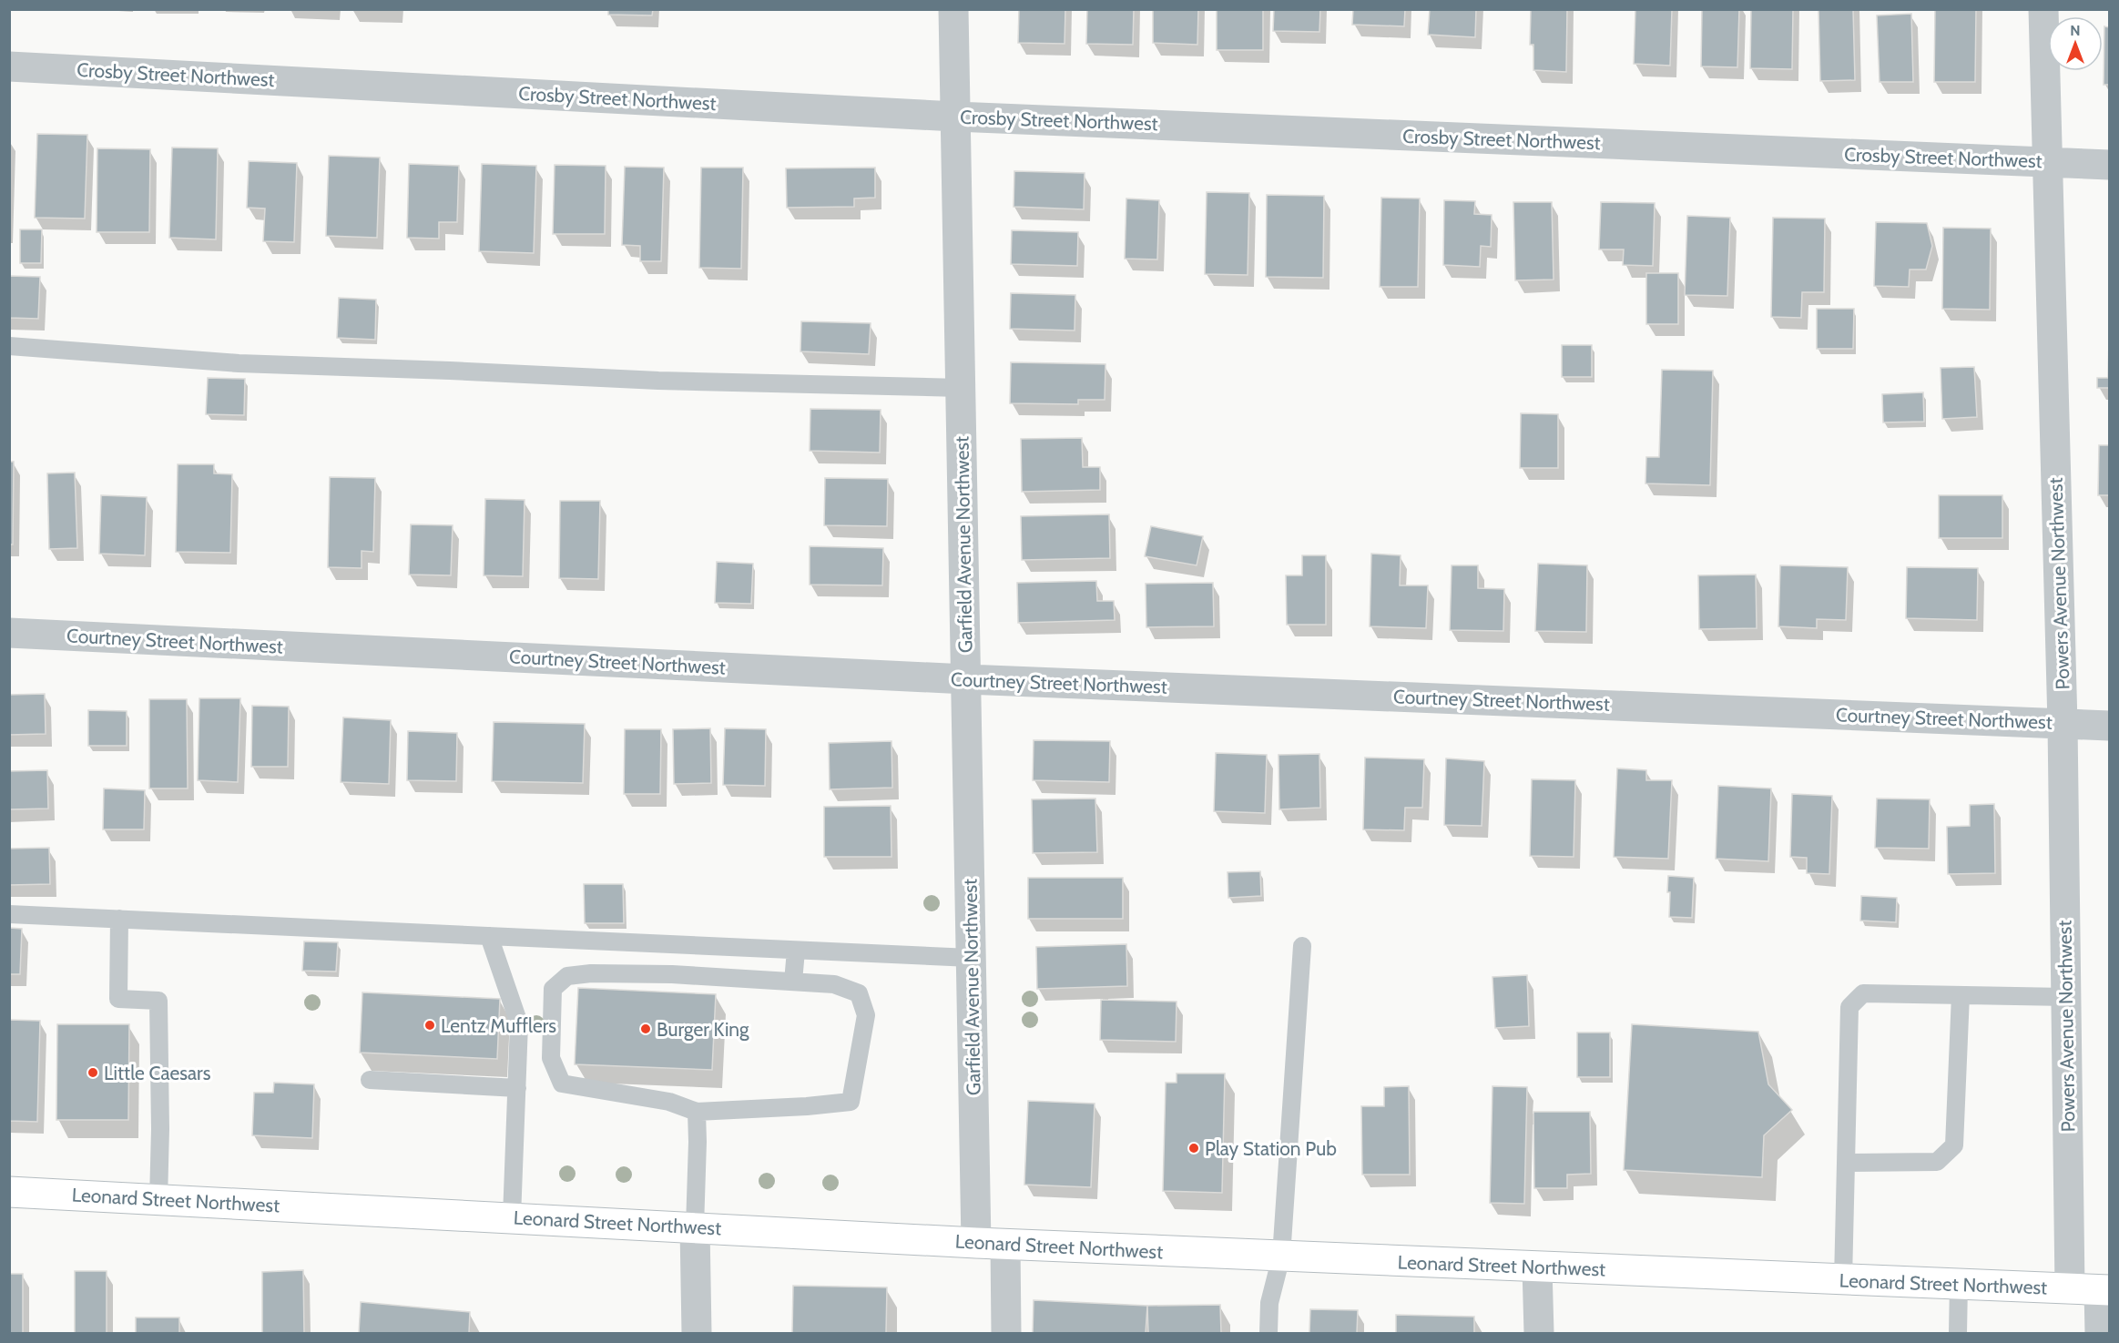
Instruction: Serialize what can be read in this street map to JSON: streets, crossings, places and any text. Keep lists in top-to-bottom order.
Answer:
{
  "streets": {
    "main road": ["Leonard Street Northwest"],
    "street": [
      "Crosby Street Northwest",
      "Garfield Avenue Northwest",
      "Powers Avenue Northwest",
      "Courtney Street Northwest"
    ]
  },
  "crossings": [
    ["Crosby Street Northwest", "Garfield Avenue Northwest"],
    ["Crosby Street Northwest", "Powers Avenue Northwest"],
    ["Garfield Avenue Northwest", "Courtney Street Northwest"],
    ["Garfield Avenue Northwest", "Leonard Street Northwest"],
    ["Powers Avenue Northwest", "Courtney Street Northwest"],
    ["Powers Avenue Northwest", "Leonard Street Northwest"]
  ],
  "places": [
    "Lentz Mufflers",
    "Burger King",
    "Little Caesars",
    "Play Station Pub"
  ],
  "north": "top"
}
